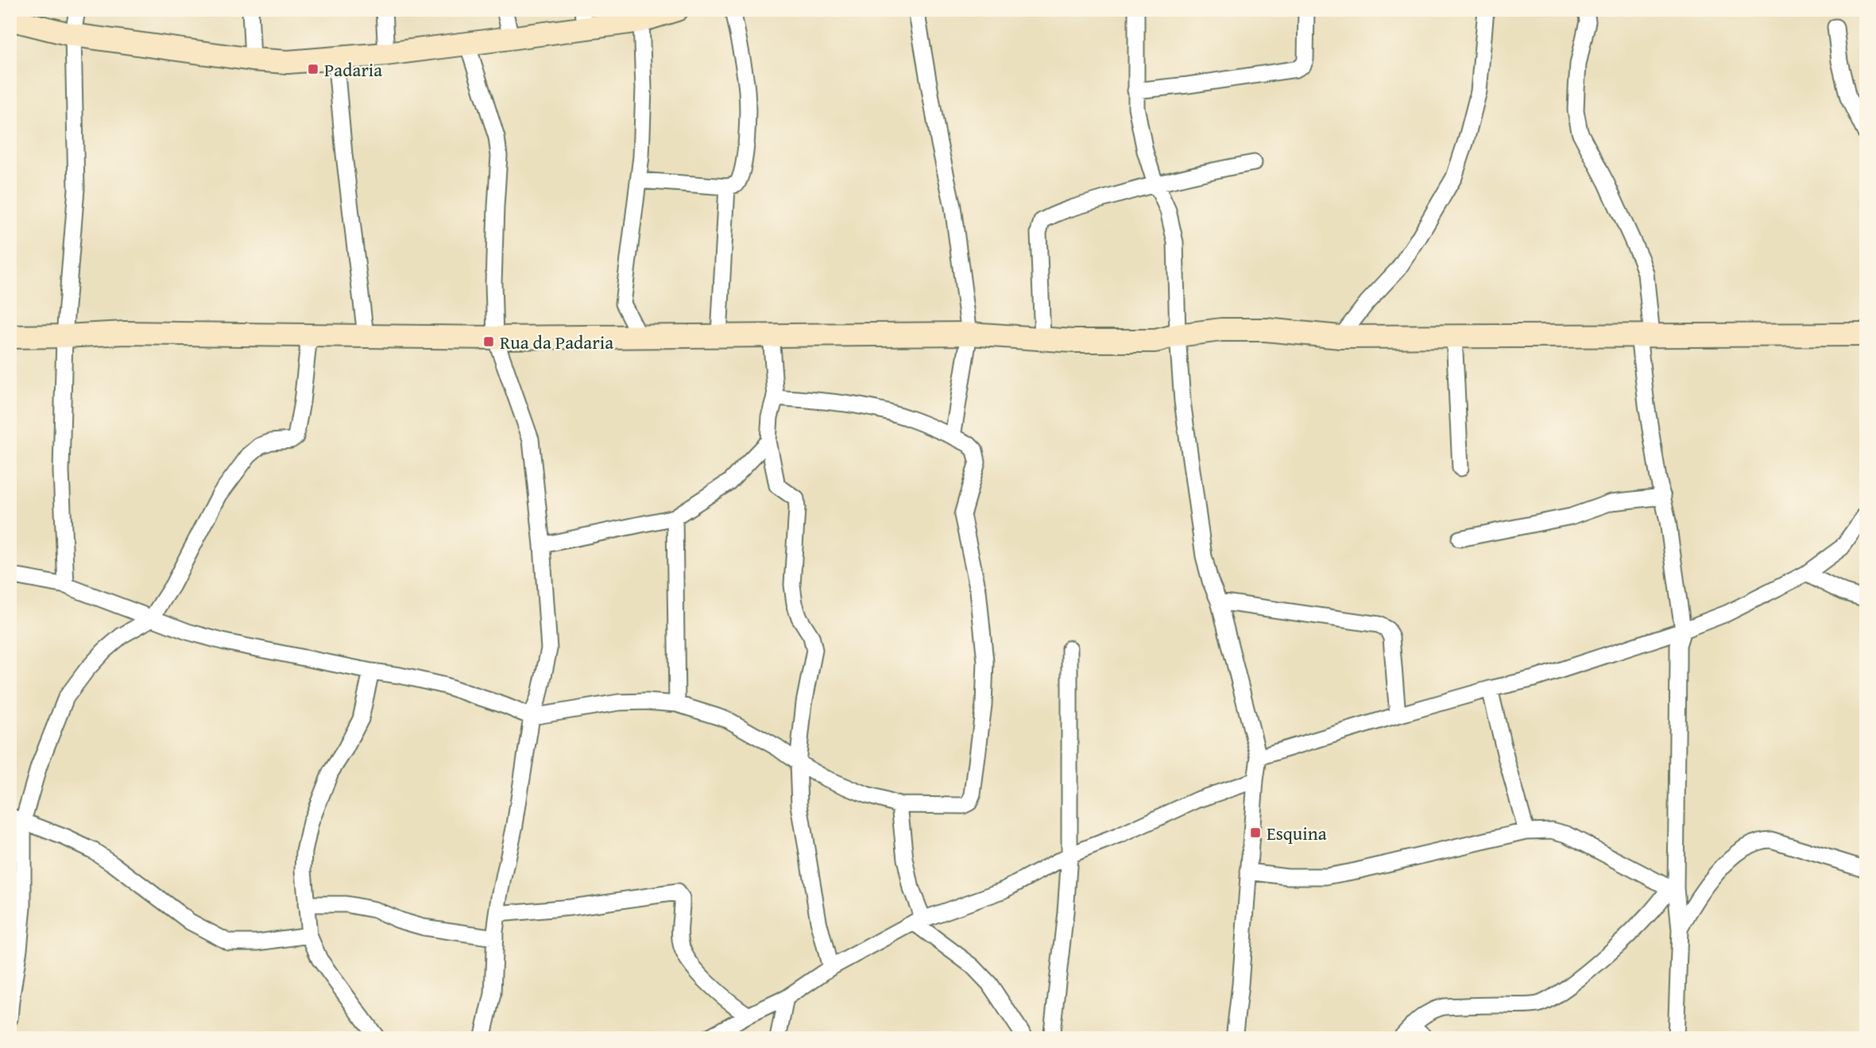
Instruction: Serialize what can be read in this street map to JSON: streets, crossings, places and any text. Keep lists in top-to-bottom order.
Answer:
{
  "places": {
    "transit": ["Padaria", "Rua da Padaria", "Esquina"]
  }
}
